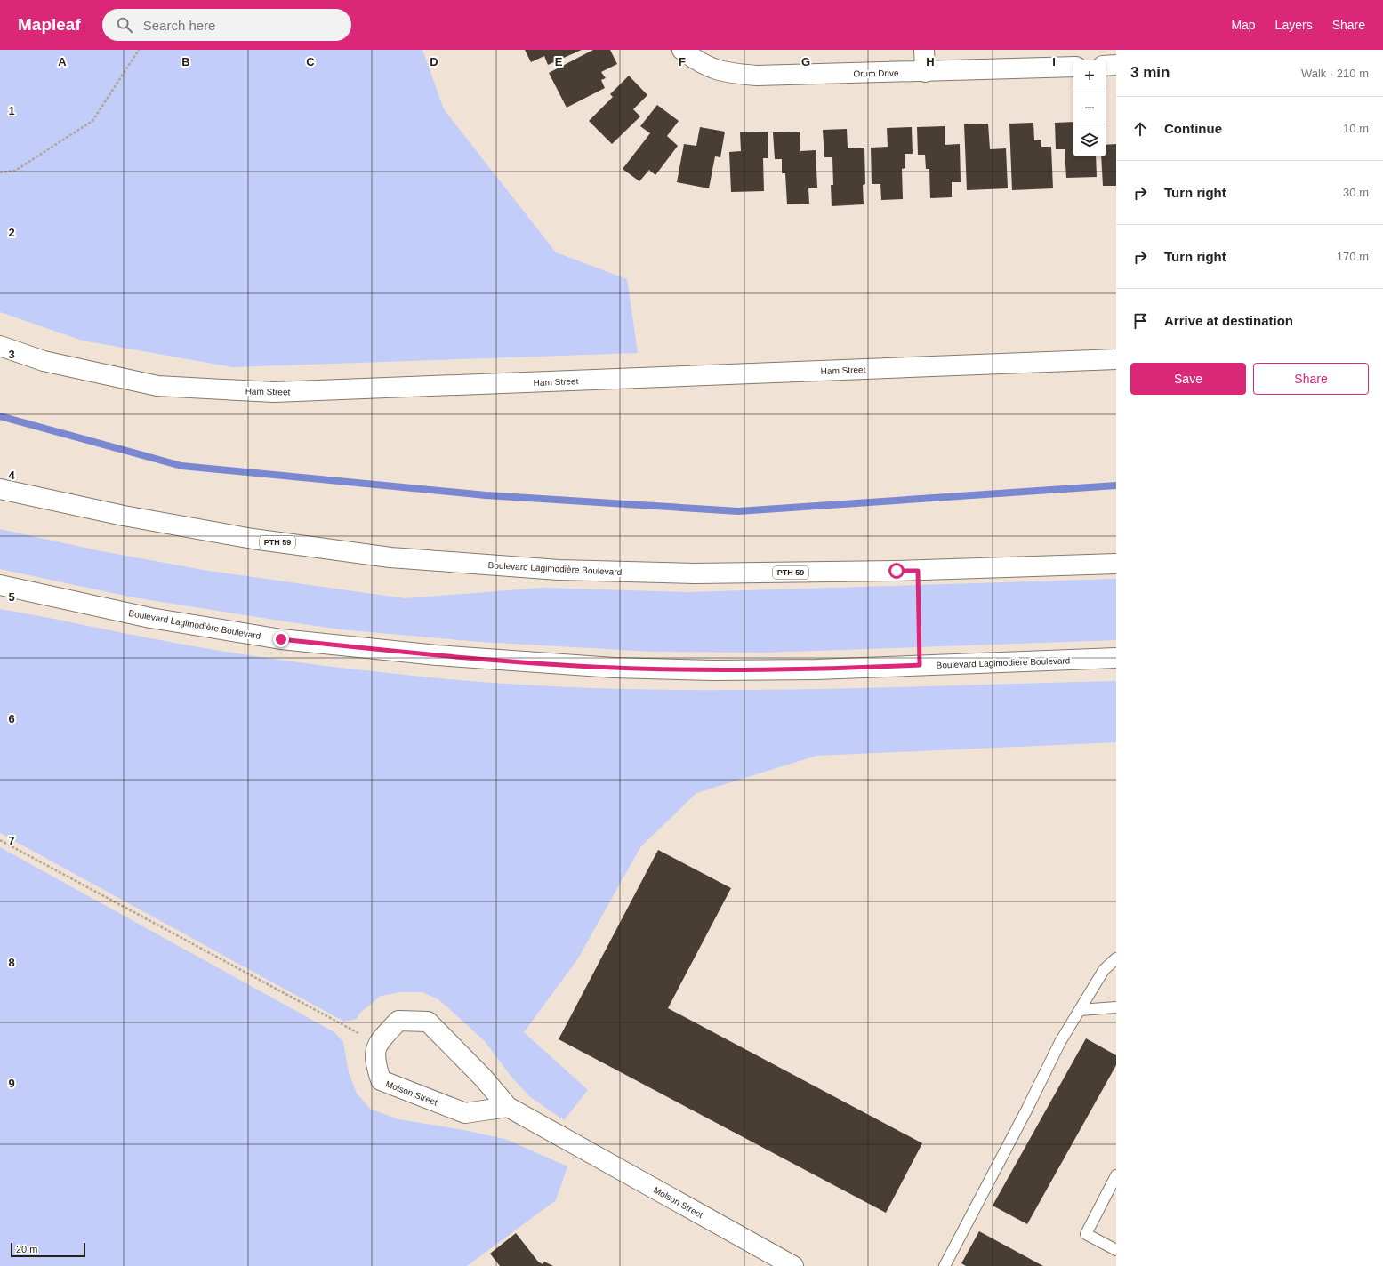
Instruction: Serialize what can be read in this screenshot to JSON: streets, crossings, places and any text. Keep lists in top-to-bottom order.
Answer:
{
  "streets": {
    "street": [
      "Orum Drive",
      "Ham Street",
      "PTH 59",
      "Boulevard Lagimodière Boulevard",
      "Molson Street"
    ]
  },
  "scale_bar": "20 m",
  "page": {
    "header": "Mapleaf",
    "search": "Search here",
    "nav": ["Map", "Layers", "Share"],
    "heading": ["3 min", "Walk · 210 m"],
    "map_buttons": ["+", "−"],
    "list": [
      ["Continue", "10 m"],
      ["Turn right", "30 m"],
      ["Turn right", "170 m"],
      "Arrive at destination"
    ],
    "buttons": ["Save", "Share"],
    "scale": "20 m"
  },
  "grid": {
    "columns": [
      "A",
      "B",
      "C",
      "D",
      "E",
      "F",
      "G",
      "H",
      "I"
    ],
    "rows": [
      "1",
      "2",
      "3",
      "4",
      "5",
      "6",
      "7",
      "8",
      "9"
    ]
  }
}
